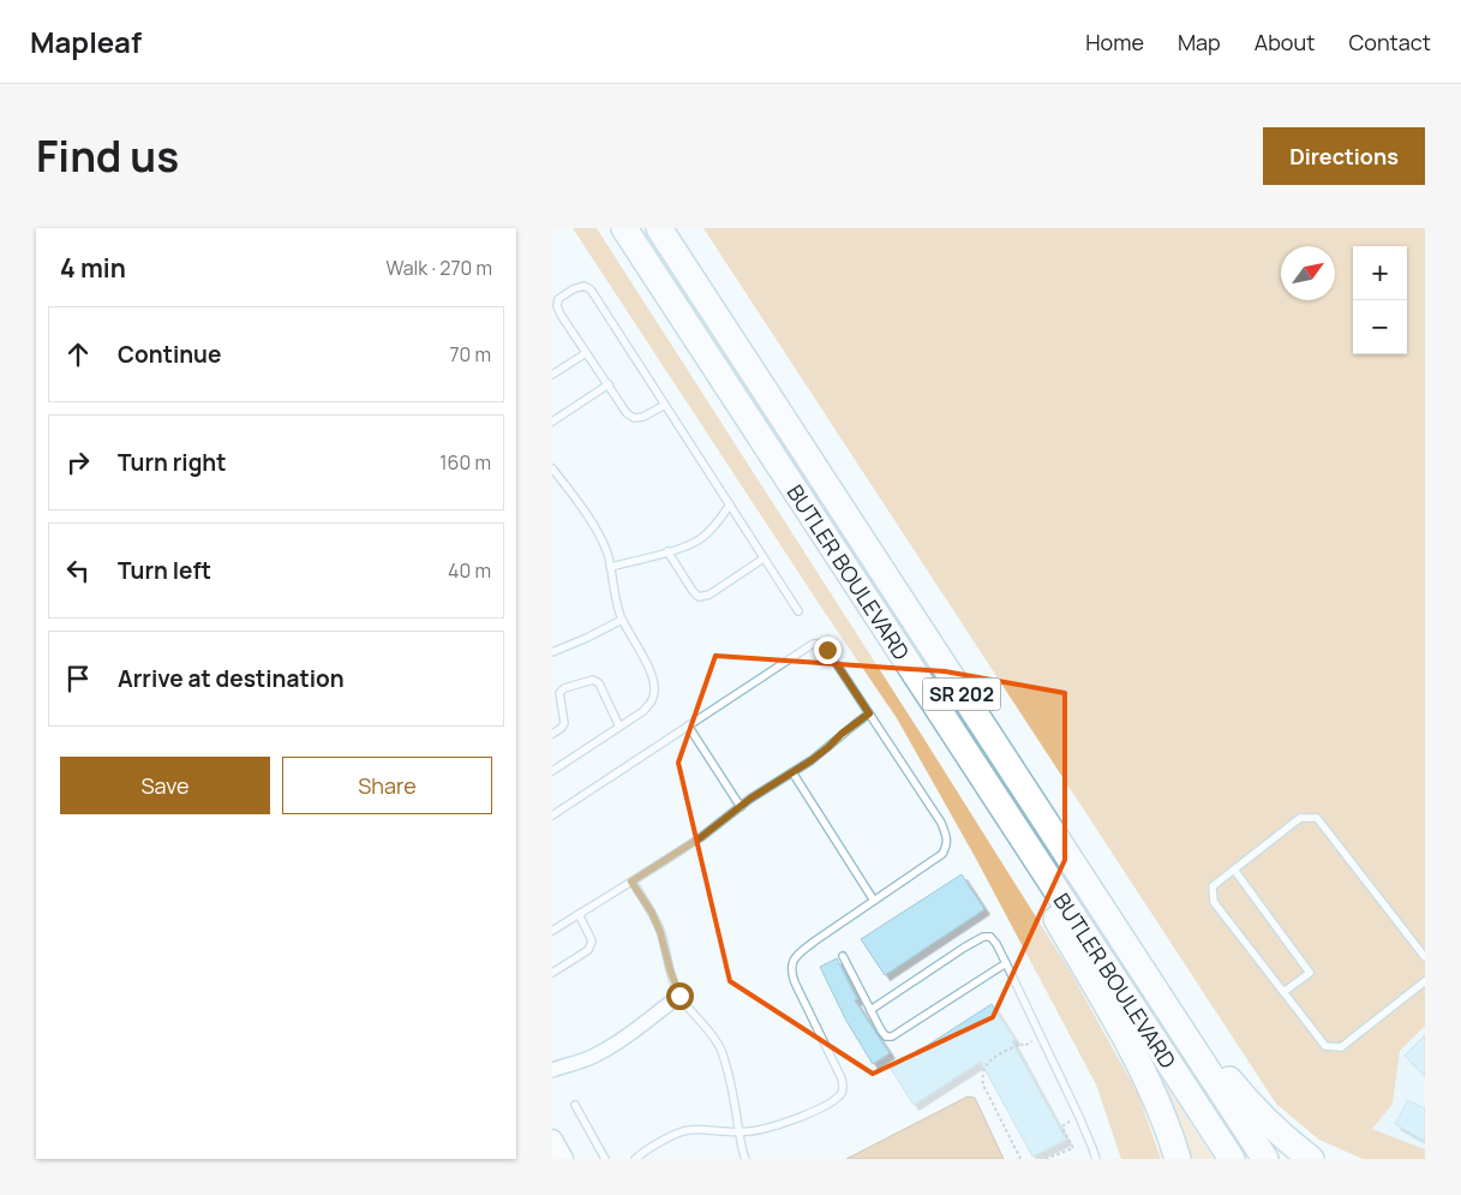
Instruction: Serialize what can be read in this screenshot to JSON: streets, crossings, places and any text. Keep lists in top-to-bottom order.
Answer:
{
  "streets": {
    "highway": ["BUTLER BOULEVARD", "SR 202"]
  },
  "north": "top right",
  "page": {
    "header": "Mapleaf",
    "nav": [
      "Home",
      "Map",
      "About",
      "Contact"
    ],
    "title": "Find us",
    "buttons": [
      "Directions",
      ["Save", "Share"]
    ],
    "heading": ["4 min", "Walk · 270 m"],
    "map_buttons": ["+", "−"],
    "list": [
      ["Continue", "70 m"],
      ["Turn right", "160 m"],
      ["Turn left", "40 m"],
      "Arrive at destination"
    ]
  }
}
